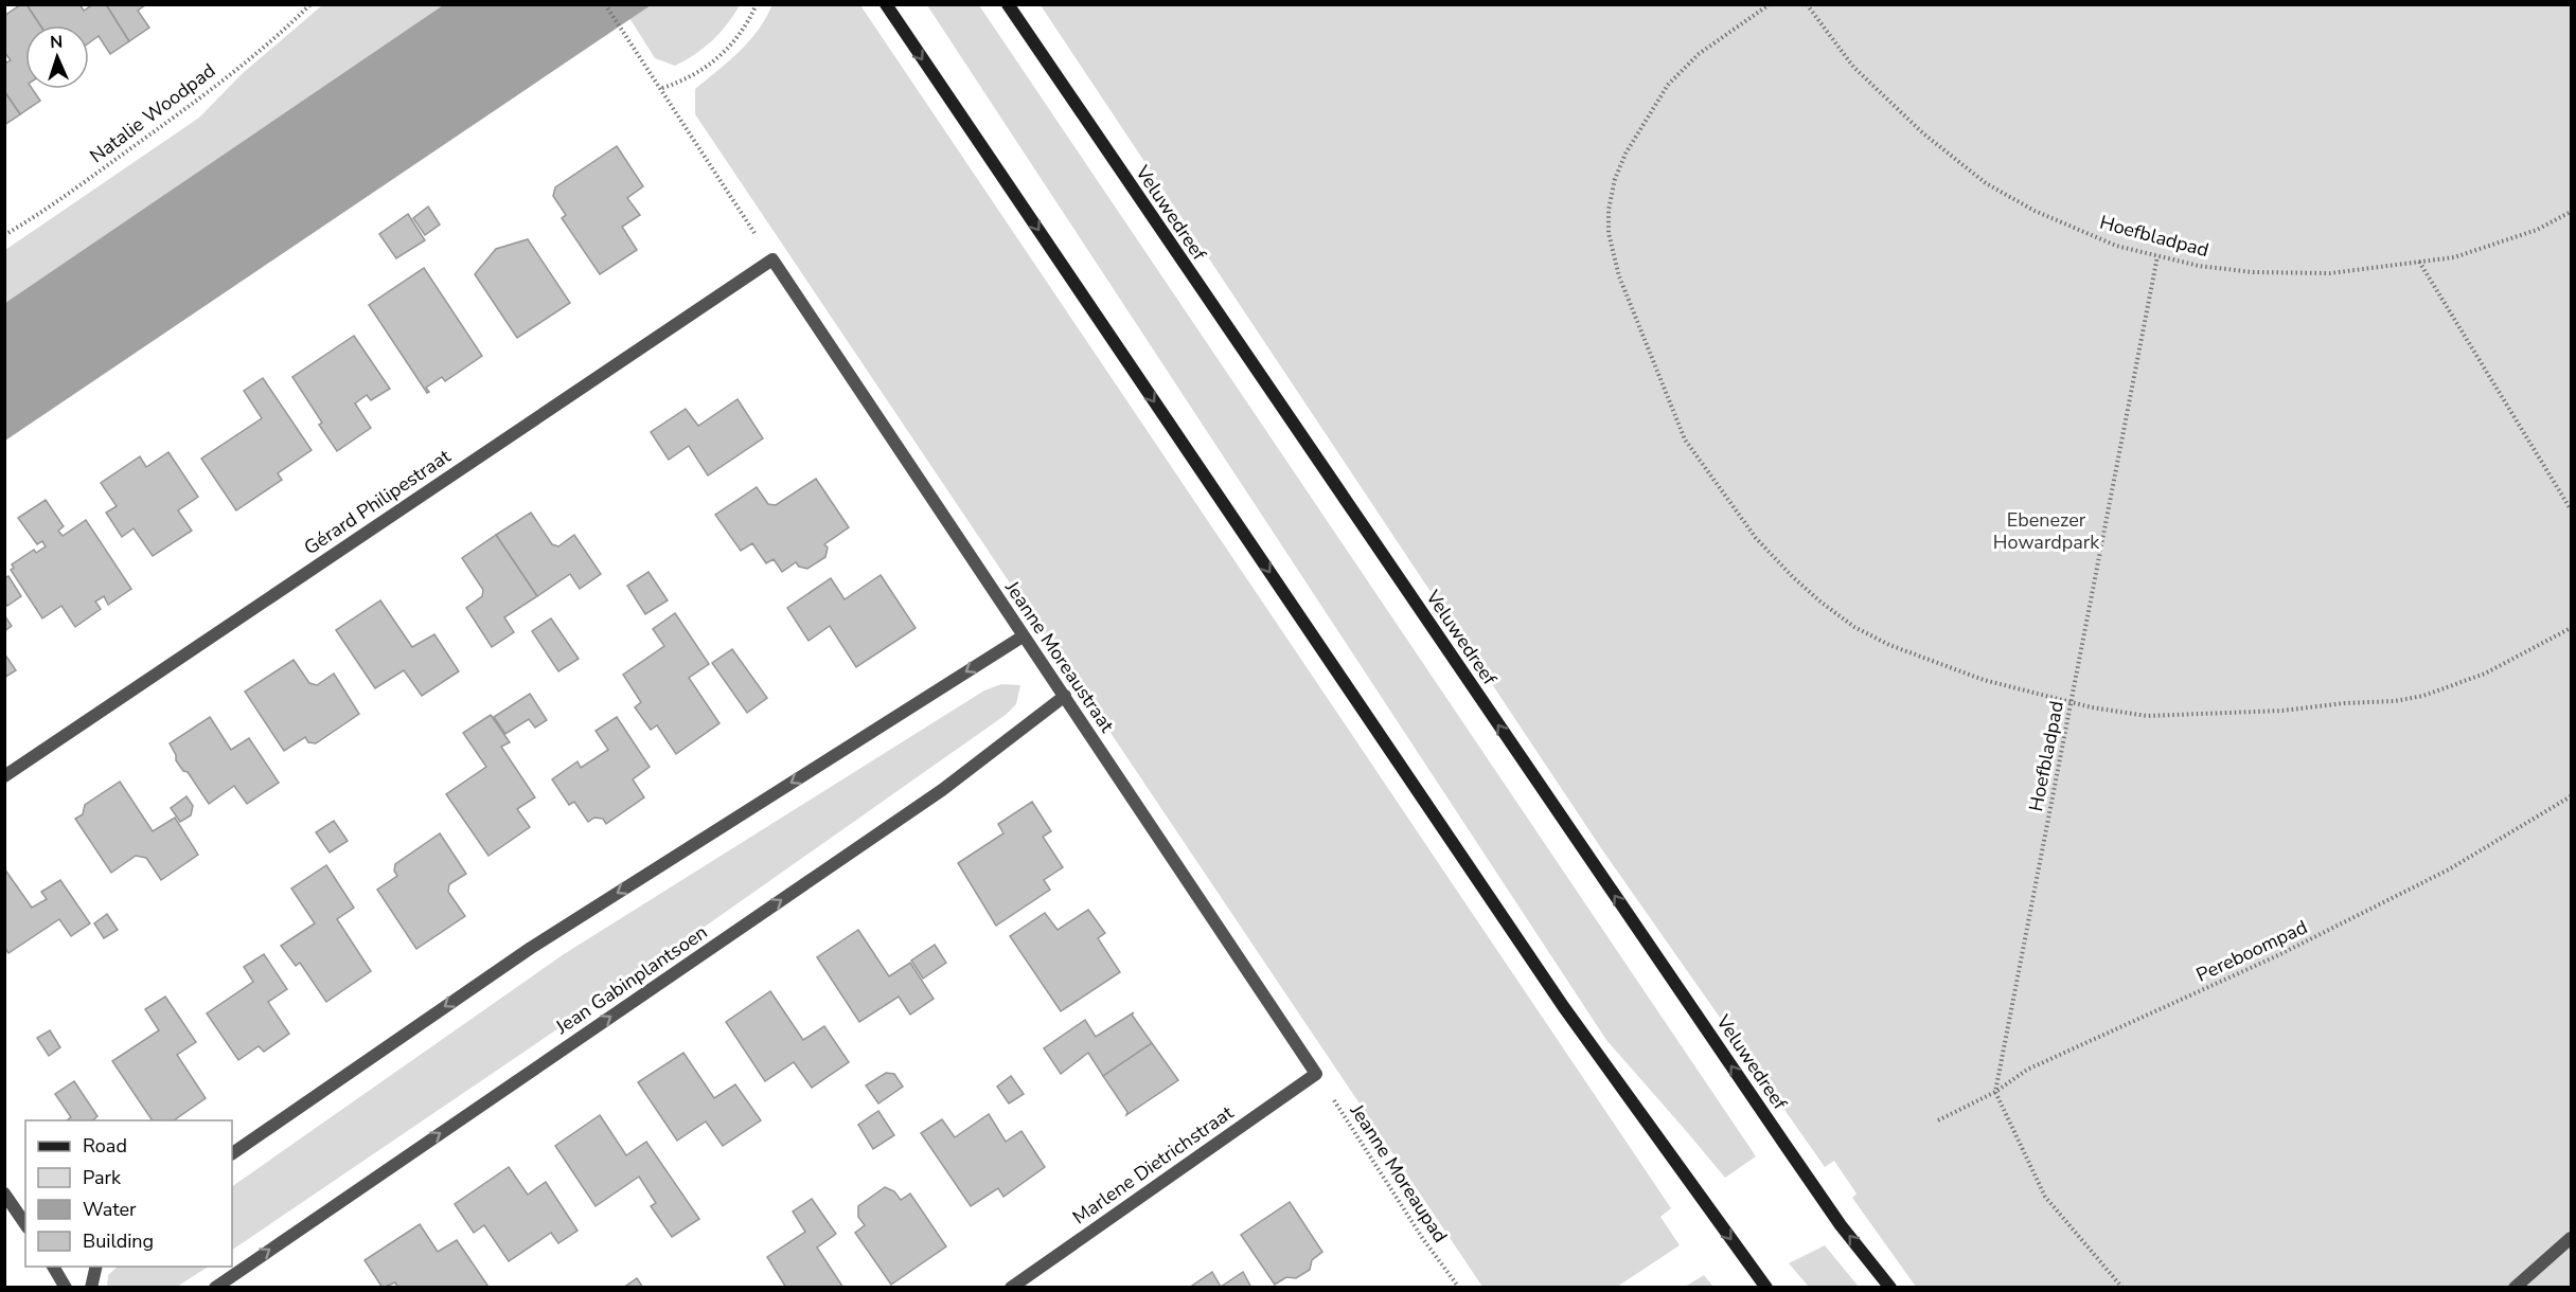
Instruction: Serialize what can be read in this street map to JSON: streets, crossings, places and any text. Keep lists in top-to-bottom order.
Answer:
{
  "streets": {
    "main road": ["Veluwedreef"],
    "street": [
      "Gérard Philipestraat",
      "Jeanne Moreaustraat",
      "Jean Gabinplantsoen",
      "Marlene Dietrichstraat"
    ],
    "path": [
      "Natalie Woodpad",
      "Hoefbladpad",
      "Pereboompad",
      "Jeanne Moreaupad"
    ]
  },
  "crossings": [
    ["Hoefbladpad", "Pereboompad"],
    ["Gérard Philipestraat", "Jeanne Moreaustraat"],
    ["Jeanne Moreaustraat", "Jean Gabinplantsoen"],
    ["Jeanne Moreaustraat", "Marlene Dietrichstraat"],
    ["Jeanne Moreaustraat", "Jeanne Moreaupad"],
    ["Marlene Dietrichstraat", "Jeanne Moreaupad"]
  ],
  "parks": ["Ebenezer Howardpark"],
  "legend": [
    "Road",
    "Park",
    "Water",
    "Building"
  ],
  "north": "top"
}
